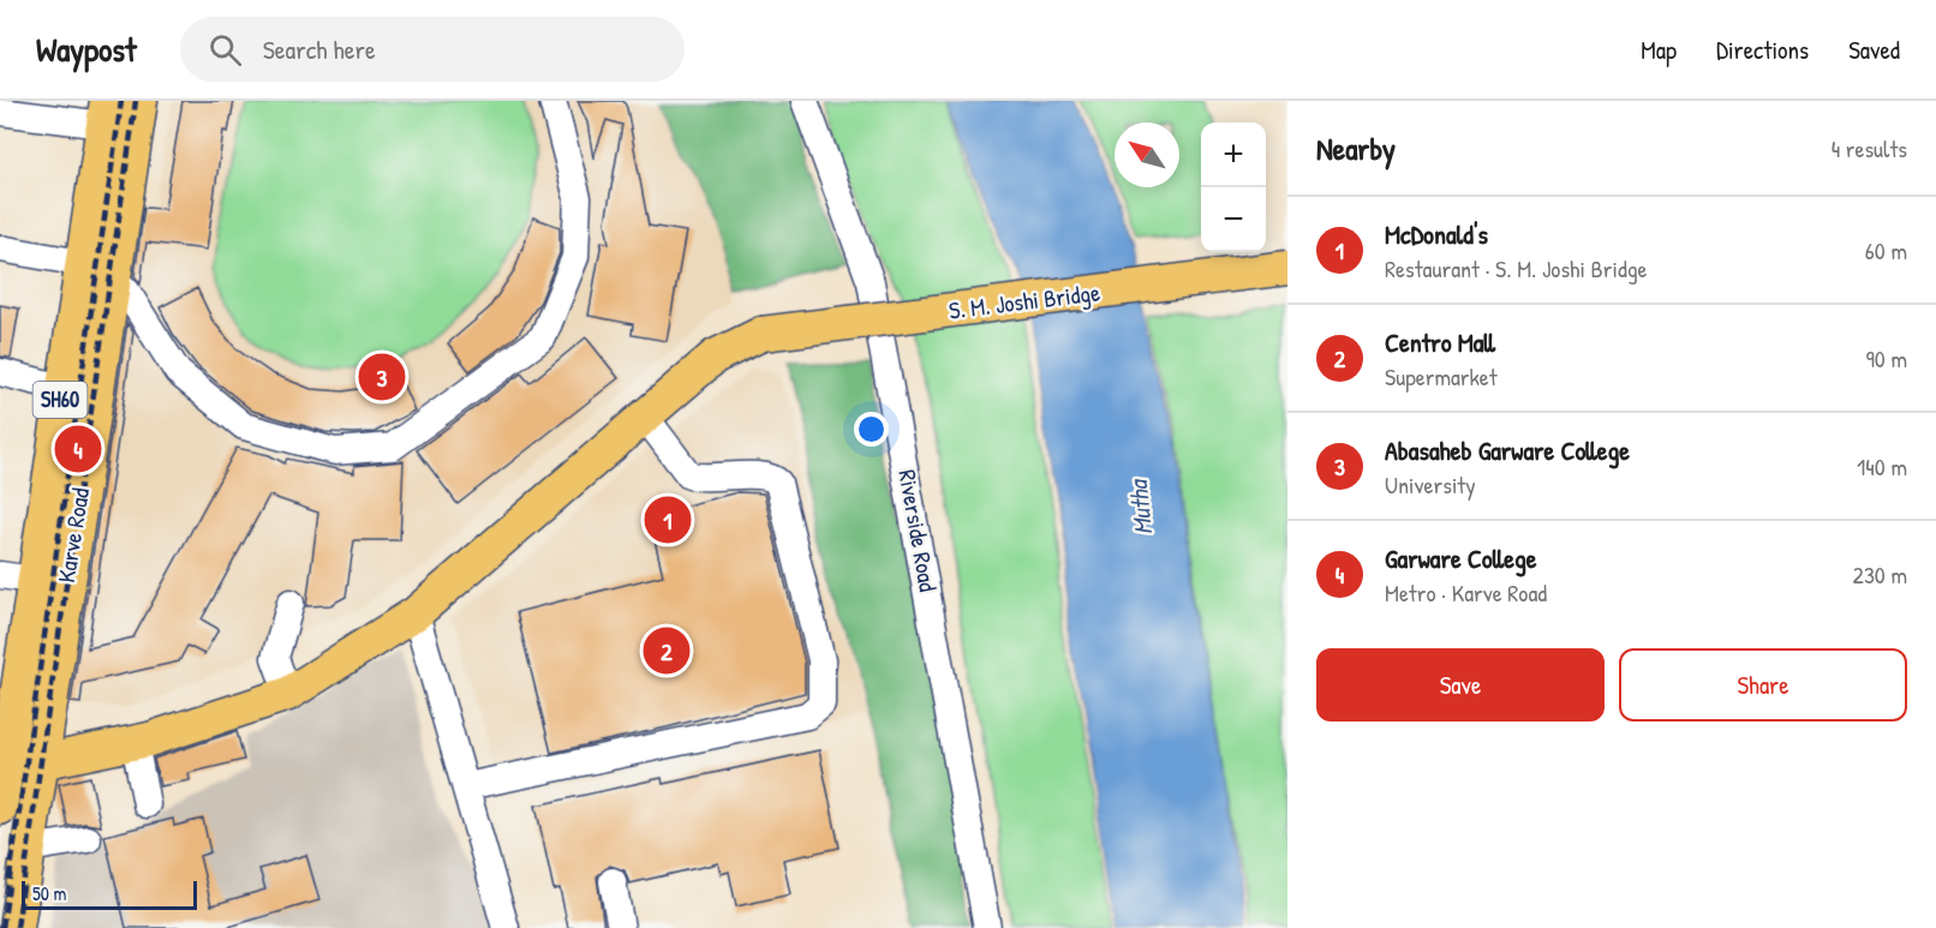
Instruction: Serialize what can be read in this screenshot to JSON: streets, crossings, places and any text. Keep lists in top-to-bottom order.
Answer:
{
  "streets": {
    "main road": ["S. M. Joshi Bridge", "SH60", "Karve Road"],
    "street": ["Riverside Road"]
  },
  "crossings": [
    ["S. M. Joshi Bridge", "Karve Road"]
  ],
  "water": ["Mutha"],
  "scale_bar": "50 m",
  "north": "top left",
  "page": {
    "header": "Waypost",
    "search": "Search here",
    "nav": ["Map", "Directions", "Saved"],
    "heading": ["Nearby", "4 results"],
    "map_buttons": ["+", "−"],
    "list": [
      {
        "mark": "1",
        "name": "McDonald's",
        "note": "Restaurant · S. M. Joshi Bridge",
        "value": "60 m"
      },
      {
        "mark": "2",
        "name": "Centro Mall",
        "note": "Supermarket",
        "value": "90 m"
      },
      {
        "mark": "3",
        "name": "Abasaheb Garware College",
        "note": "University",
        "value": "140 m"
      },
      {
        "mark": "4",
        "name": "Garware College",
        "note": "Metro · Karve Road",
        "value": "230 m"
      }
    ],
    "pins": [
      "3",
      "4",
      "1",
      "2"
    ],
    "buttons": ["Save", "Share"],
    "scale": "50 m"
  }
}
